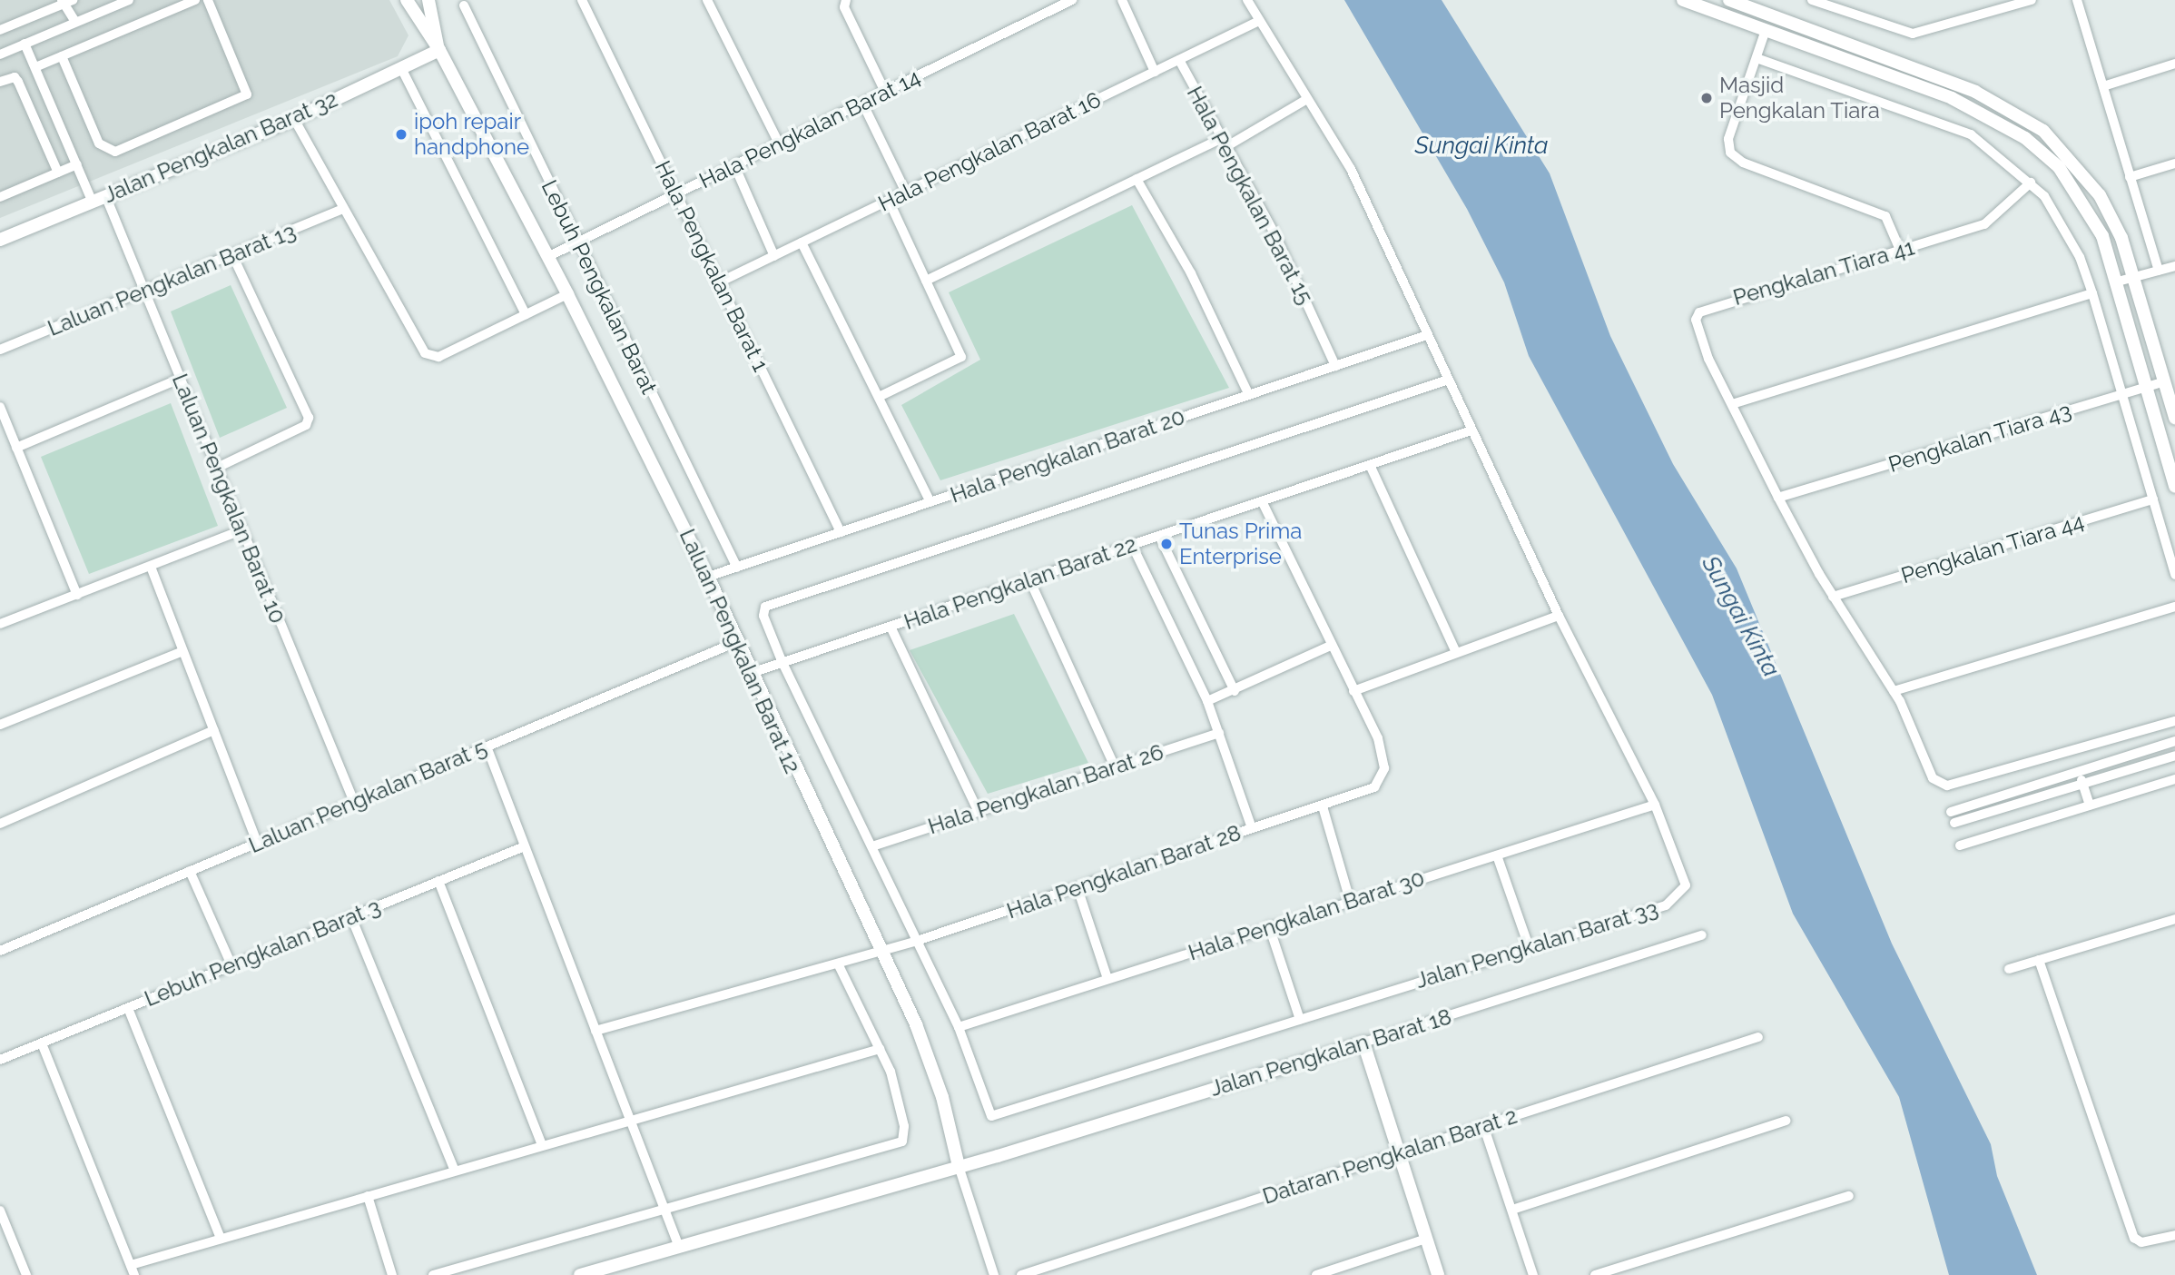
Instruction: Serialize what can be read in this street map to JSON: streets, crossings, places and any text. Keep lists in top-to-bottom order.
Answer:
{
  "streets": {
    "street": [
      "Hala Pengkalan Barat 14",
      "Jalan Pengkalan Barat 32",
      "Hala Pengkalan Barat 16",
      "Hala Pengkalan Barat 15",
      "Hala Pengkalan Barat 1",
      "Pengkalan Tiara 41",
      "Laluan Pengkalan Barat 13",
      "Lebuh Pengkalan Barat",
      "Pengkalan Tiara 43",
      "Hala Pengkalan Barat 20",
      "Laluan Pengkalan Barat 10",
      "Pengkalan Tiara 44",
      "Hala Pengkalan Barat 22",
      "Laluan Pengkalan Barat 12",
      "Hala Pengkalan Barat 26",
      "Laluan Pengkalan Barat 5",
      "Hala Pengkalan Barat 28",
      "Hala Pengkalan Barat 30",
      "Jalan Pengkalan Barat 33",
      "Lebuh Pengkalan Barat 3",
      "Jalan Pengkalan Barat 18",
      "Dataran Pengkalan Barat 2"
    ]
  },
  "crossings": [
    ["Hala Pengkalan Barat 14", "Hala Pengkalan Barat 1"],
    ["Hala Pengkalan Barat 14", "Lebuh Pengkalan Barat"],
    ["Hala Pengkalan Barat 14", "Laluan Pengkalan Barat 12"],
    ["Jalan Pengkalan Barat 32", "Laluan Pengkalan Barat 10"],
    ["Jalan Pengkalan Barat 32", "Laluan Pengkalan Barat 12"],
    ["Hala Pengkalan Barat 16", "Hala Pengkalan Barat 15"],
    ["Hala Pengkalan Barat 16", "Hala Pengkalan Barat 1"],
    ["Hala Pengkalan Barat 16", "Jalan Pengkalan Barat 33"],
    ["Hala Pengkalan Barat 15", "Hala Pengkalan Barat 20"],
    ["Hala Pengkalan Barat 1", "Hala Pengkalan Barat 20"],
    ["Pengkalan Tiara 41", "Pengkalan Tiara 43"],
    ["Pengkalan Tiara 41", "Pengkalan Tiara 44"],
    ["Laluan Pengkalan Barat 13", "Laluan Pengkalan Barat 10"],
    ["Lebuh Pengkalan Barat", "Hala Pengkalan Barat 20"],
    ["Hala Pengkalan Barat 20", "Laluan Pengkalan Barat 12"],
    ["Hala Pengkalan Barat 20", "Jalan Pengkalan Barat 33"],
    ["Laluan Pengkalan Barat 10", "Laluan Pengkalan Barat 5"],
    ["Hala Pengkalan Barat 22", "Laluan Pengkalan Barat 12"],
    ["Hala Pengkalan Barat 22", "Jalan Pengkalan Barat 33"],
    ["Laluan Pengkalan Barat 12", "Laluan Pengkalan Barat 5"],
    ["Laluan Pengkalan Barat 12", "Hala Pengkalan Barat 28"],
    ["Laluan Pengkalan Barat 12", "Jalan Pengkalan Barat 18"],
    ["Hala Pengkalan Barat 30", "Jalan Pengkalan Barat 33"]
  ],
  "water": ["Sungai Kinta"],
  "places": ["Masjid Pengkalan Tiara", "ipoh repair handphone", "Tunas Prima Enterprise"]
}
